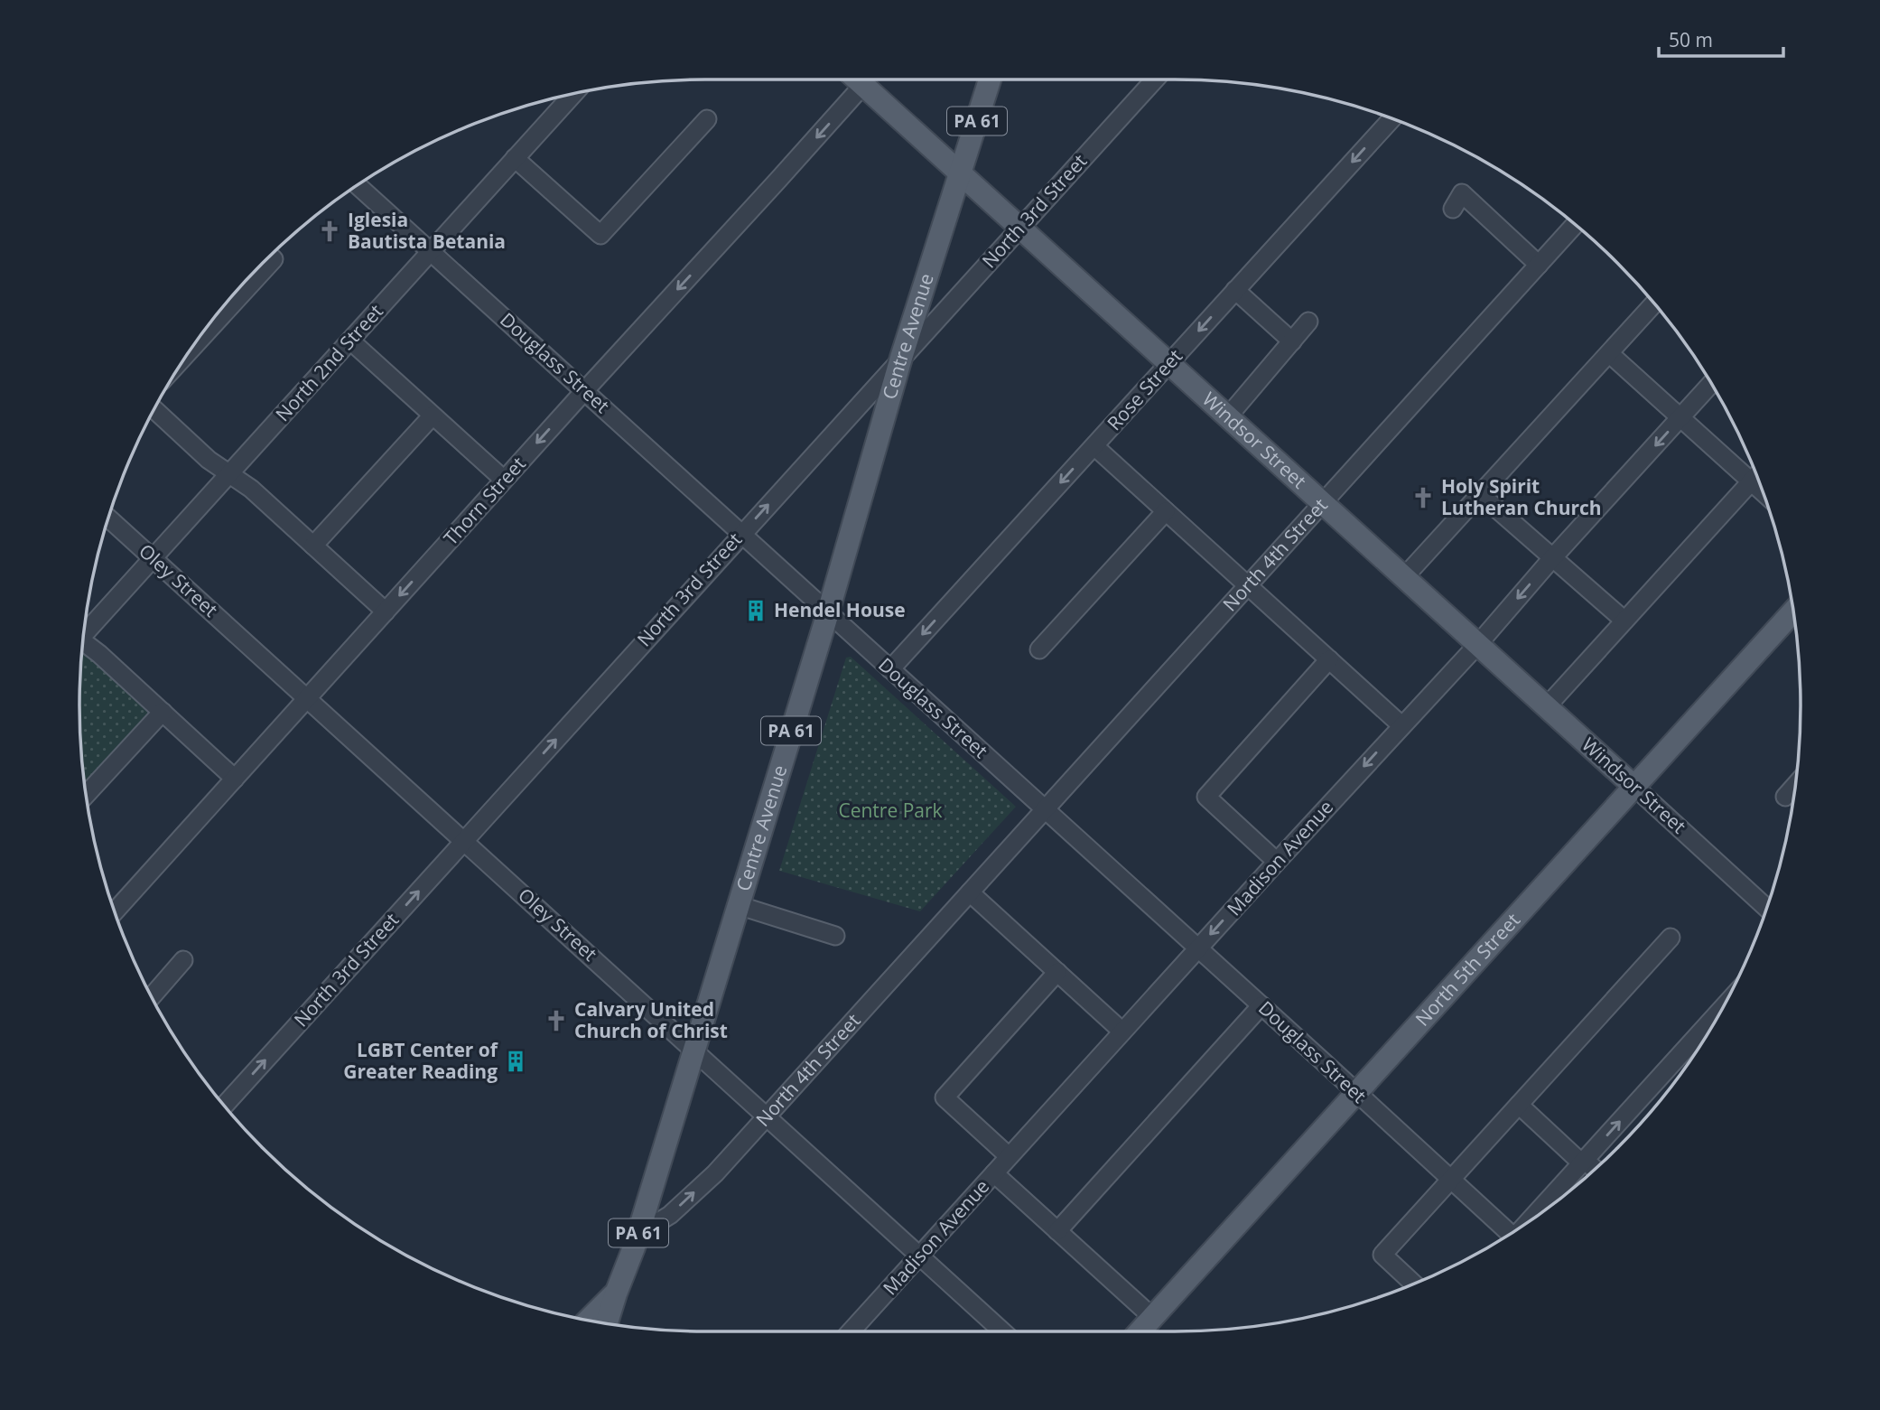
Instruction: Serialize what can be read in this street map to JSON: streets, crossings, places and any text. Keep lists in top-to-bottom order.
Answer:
{
  "streets": {
    "main road": [
      "PA 61",
      "Centre Avenue",
      "Windsor Street",
      "North 5th Street"
    ],
    "street": [
      "North 3rd Street",
      "North 2nd Street",
      "Douglass Street",
      "Rose Street",
      "Thorn Street",
      "North 4th Street",
      "Oley Street",
      "Madison Avenue"
    ]
  },
  "crossings": [
    ["PA 61", "Centre Avenue"],
    ["North 3rd Street", "Centre Avenue"],
    ["North 3rd Street", "Douglass Street"],
    ["North 3rd Street", "Windsor Street"],
    ["North 3rd Street", "Oley Street"],
    ["Centre Avenue", "Douglass Street"],
    ["Centre Avenue", "Windsor Street"],
    ["Centre Avenue", "North 4th Street"],
    ["Centre Avenue", "Oley Street"],
    ["North 2nd Street", "Douglass Street"],
    ["North 2nd Street", "Oley Street"],
    ["Douglass Street", "Rose Street"],
    ["Douglass Street", "Thorn Street"],
    ["Douglass Street", "North 4th Street"],
    ["Douglass Street", "Madison Avenue"],
    ["Douglass Street", "North 5th Street"],
    ["Rose Street", "Windsor Street"],
    ["Windsor Street", "Thorn Street"],
    ["Windsor Street", "North 4th Street"],
    ["Windsor Street", "Madison Avenue"],
    ["Windsor Street", "North 5th Street"],
    ["Thorn Street", "Oley Street"],
    ["North 4th Street", "Oley Street"],
    ["Oley Street", "Madison Avenue"]
  ],
  "one_way": ["North 3rd Street", "Thorn Street"],
  "parks": ["Centre Park"],
  "places": {
    "church": ["Iglesia Bautista Betania", "Holy Spirit Lutheran Church", "Calvary United Church of Christ"],
    "building": ["Hendel House", "LGBT Center of Greater Reading"]
  },
  "scale_bar": "50 m"
}
